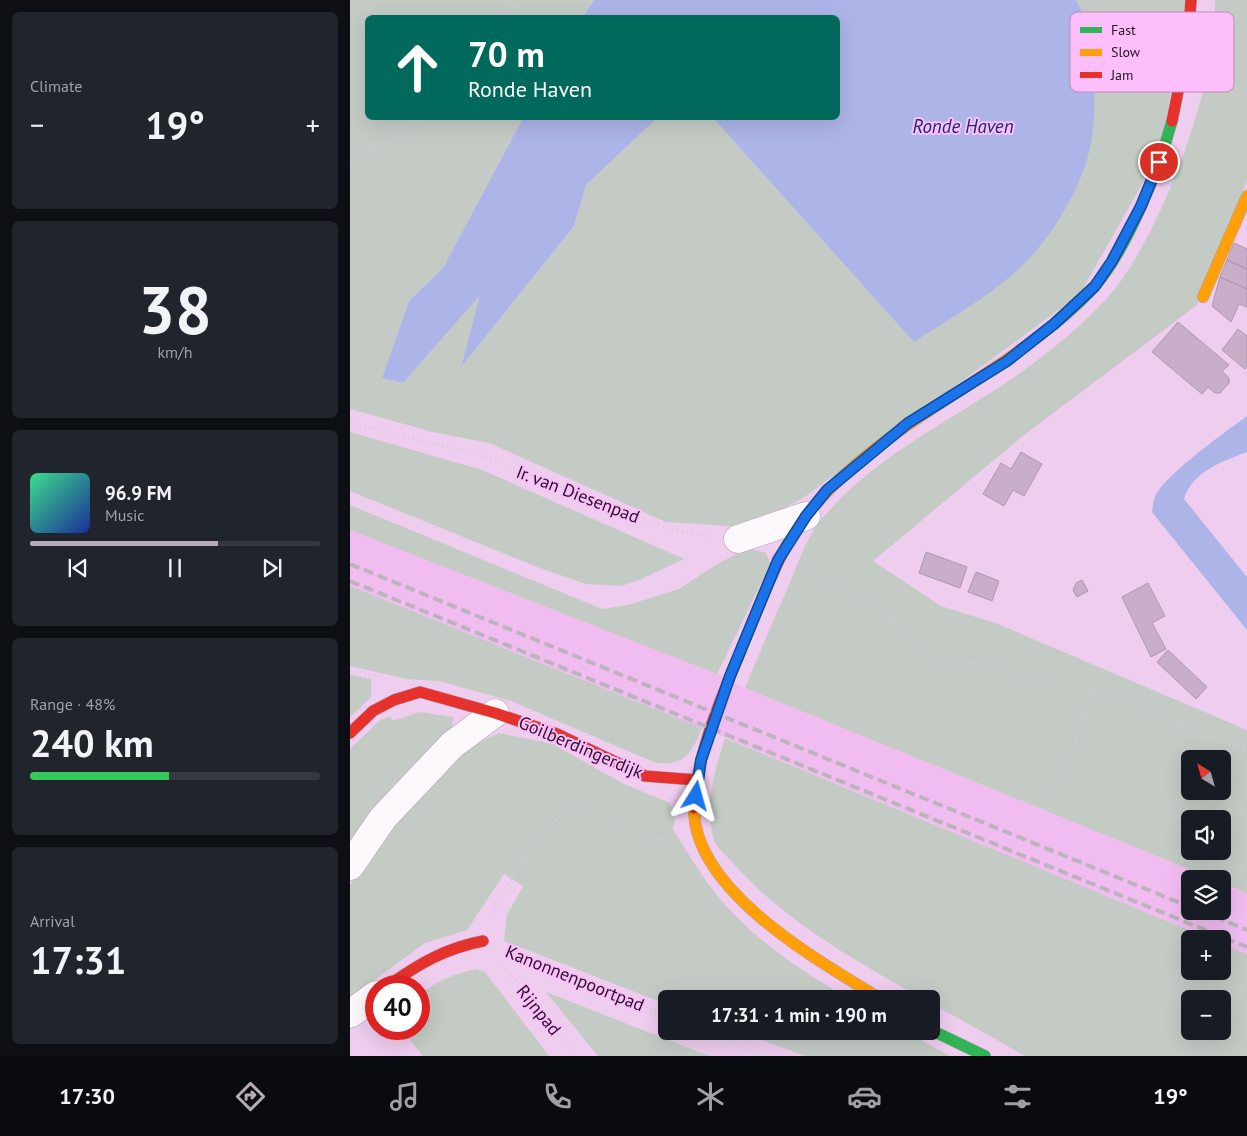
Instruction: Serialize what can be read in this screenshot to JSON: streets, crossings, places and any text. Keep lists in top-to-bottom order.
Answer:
{
  "streets": {
    "street": ["Goilberdingerdijk"],
    "path": ["Ir. van Diesenpad", "Kanonnenpoortpad", "Rijnpad"]
  },
  "crossings": [
    ["Kanonnenpoortpad", "Rijnpad"]
  ],
  "water": ["Ronde Haven"],
  "legend": ["Fast", "Slow", "Jam"],
  "north": "top left",
  "page": {
    "tile": [
      "Climate",
      ["38", "km/h"],
      ["Range · 48%", "240 km"],
      ["Arrival", "17:31"]
    ],
    "turn": ["70 m", "Ronde Haven"],
    "heat": ["−", "19°", "+"],
    "song": ["96.9 FM", "Music"],
    "map_buttons": ["+", "−"],
    "limit": "40",
    "trip": "17:31 · 1 min · 190 m",
    "tabs": ["17:30", "19°"]
  }
}
